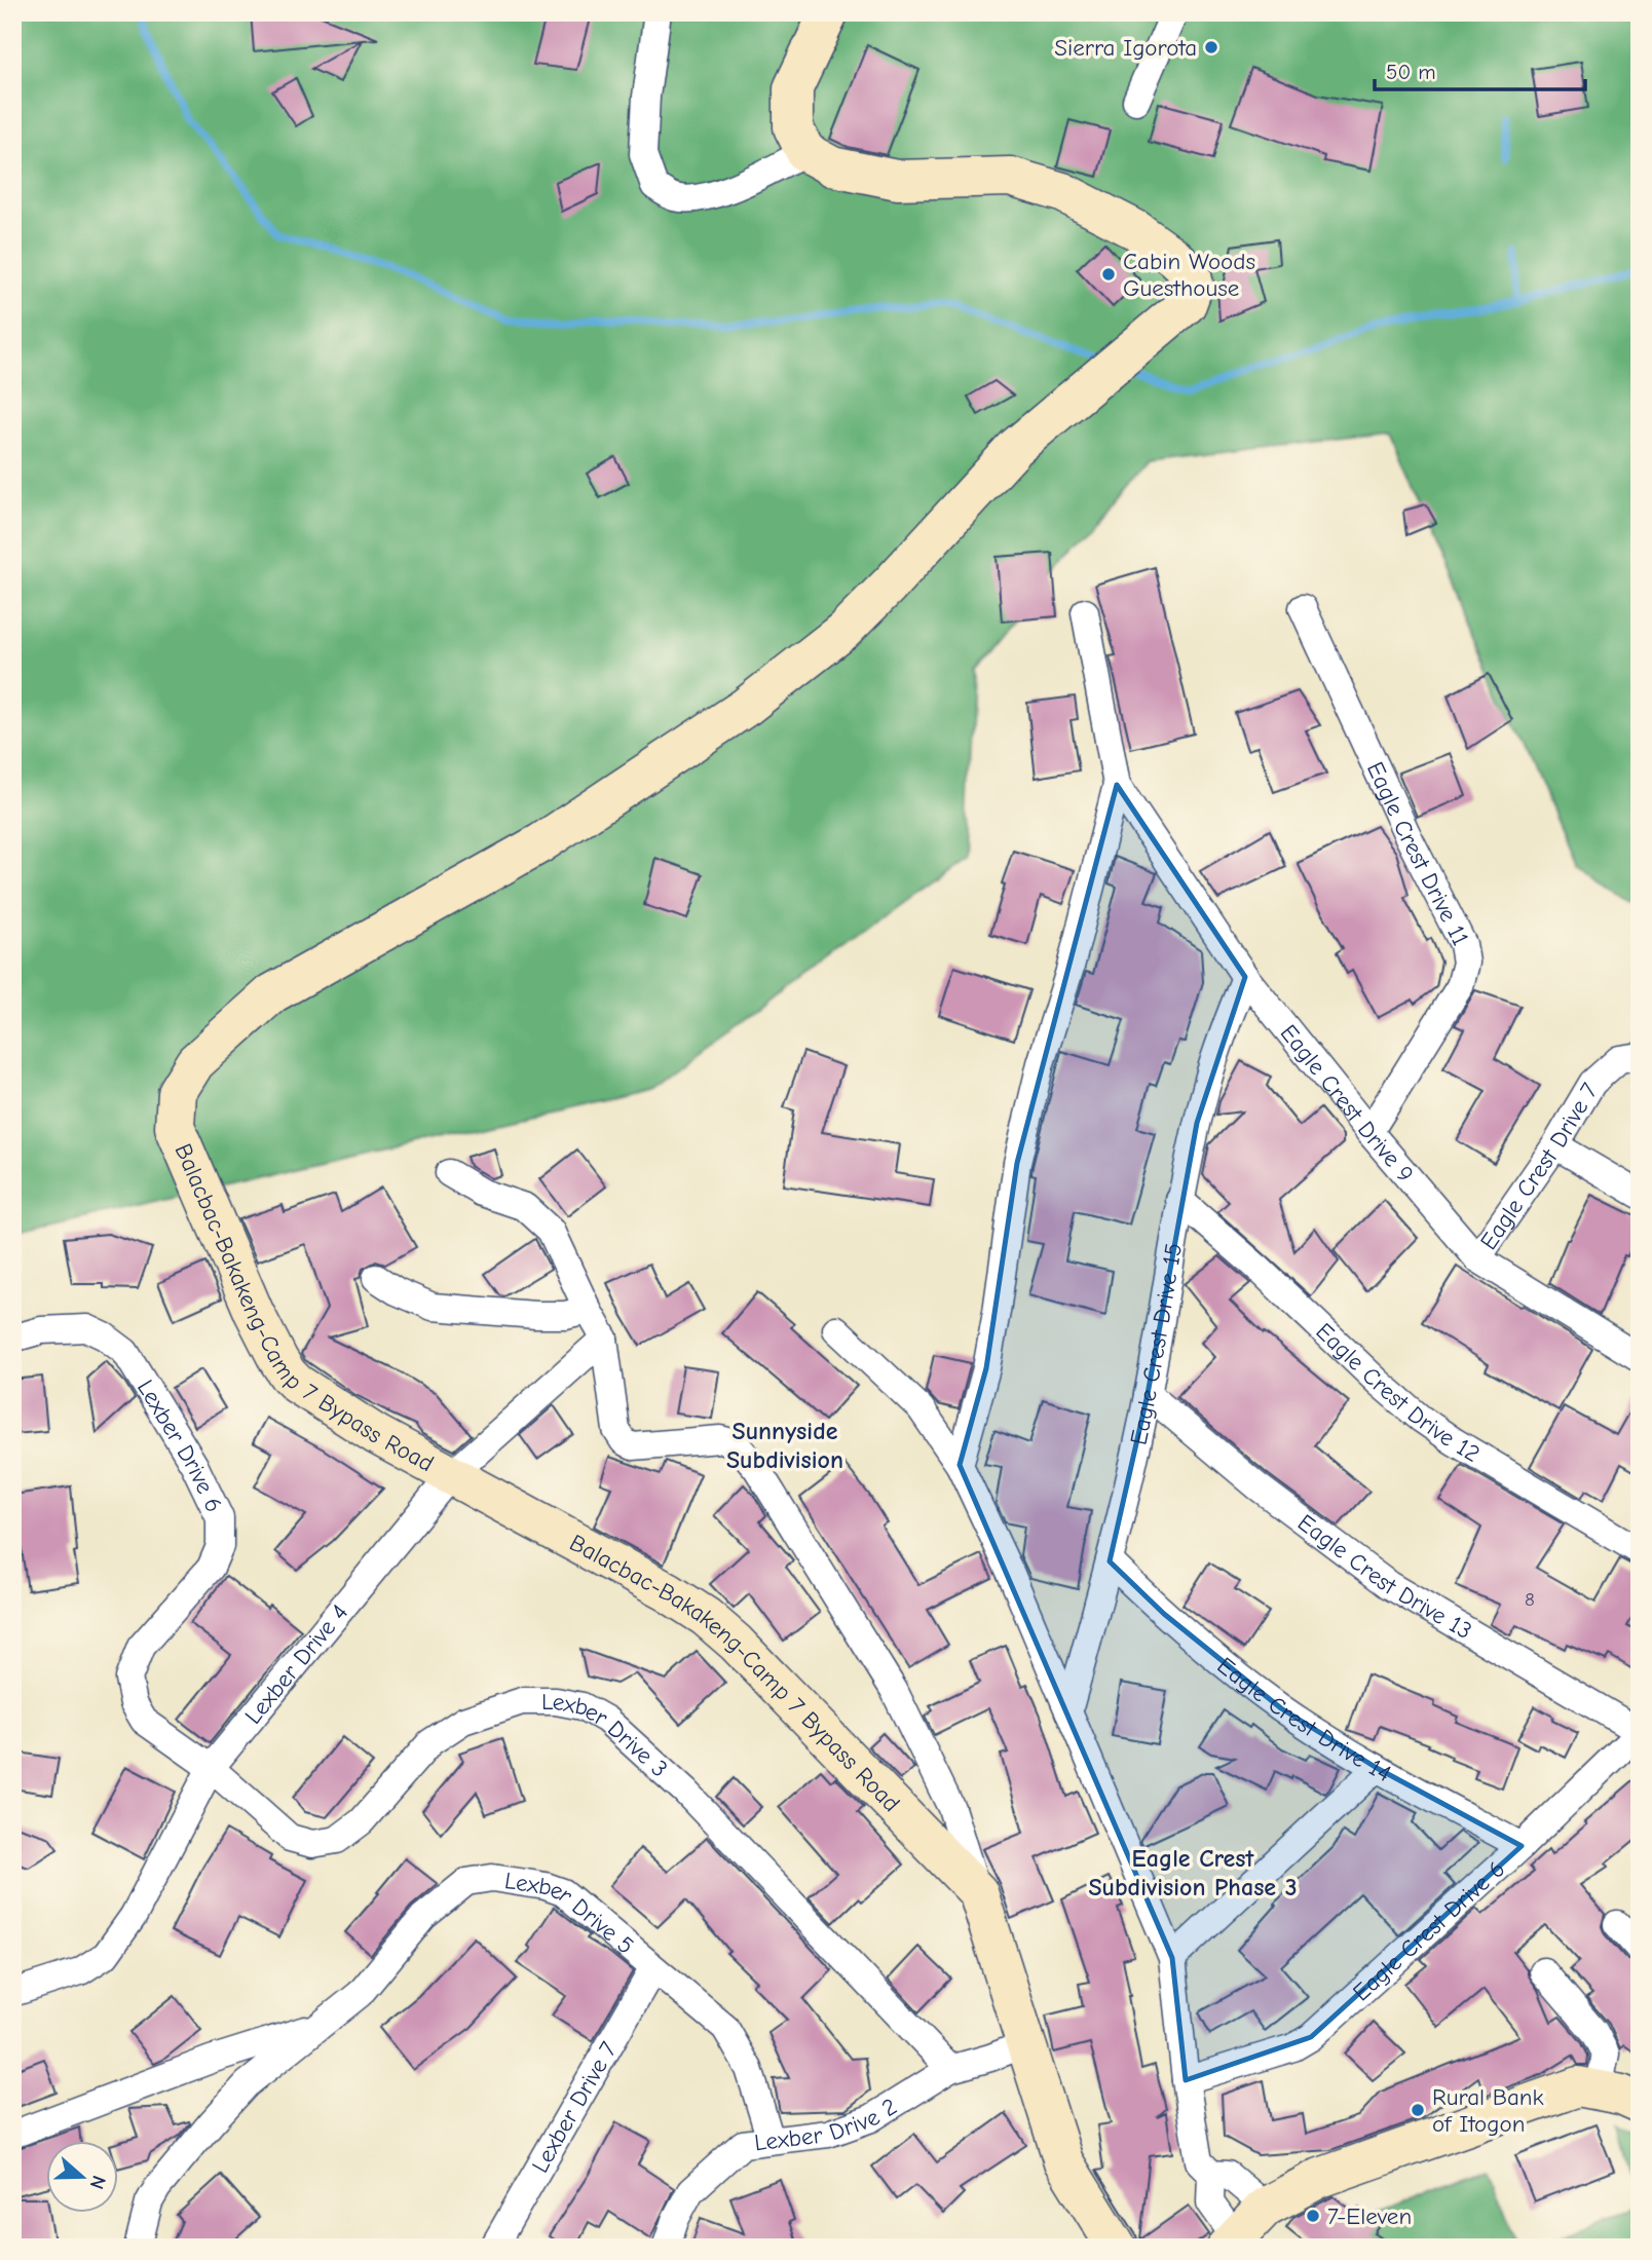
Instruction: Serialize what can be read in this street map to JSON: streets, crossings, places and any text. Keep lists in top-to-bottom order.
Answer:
{
  "streets": {
    "main road": ["Balacbac-Bakakeng-Camp 7 Bypass Road"],
    "street": [
      "Eagle Crest Drive 11",
      "Eagle Crest Drive 9",
      "Eagle Crest Drive 7",
      "Eagle Crest Drive 15",
      "Eagle Crest Drive 12",
      "Lexber Drive 6",
      "Eagle Crest Drive 13",
      "Lexber Drive 4",
      "Eagle Crest Drive 14",
      "Lexber Drive 3",
      "Lexber Drive 5",
      "Eagle Crest Drive 6",
      "Lexber Drive 7",
      "Lexber Drive 2"
    ]
  },
  "crossings": [
    ["Eagle Crest Drive 11", "Eagle Crest Drive 9"],
    ["Eagle Crest Drive 9", "Eagle Crest Drive 7"],
    ["Eagle Crest Drive 9", "Eagle Crest Drive 15"],
    ["Balacbac-Bakakeng-Camp 7 Bypass Road", "Lexber Drive 4"],
    ["Balacbac-Bakakeng-Camp 7 Bypass Road", "Lexber Drive 2"],
    ["Eagle Crest Drive 15", "Eagle Crest Drive 12"],
    ["Eagle Crest Drive 15", "Eagle Crest Drive 13"],
    ["Eagle Crest Drive 15", "Eagle Crest Drive 14"],
    ["Lexber Drive 6", "Lexber Drive 4"],
    ["Lexber Drive 6", "Lexber Drive 3"],
    ["Eagle Crest Drive 13", "Eagle Crest Drive 6"],
    ["Lexber Drive 4", "Lexber Drive 3"],
    ["Eagle Crest Drive 14", "Eagle Crest Drive 6"],
    ["Lexber Drive 3", "Lexber Drive 2"],
    ["Lexber Drive 5", "Lexber Drive 7"],
    ["Lexber Drive 5", "Lexber Drive 2"]
  ],
  "districts": ["Sunnyside Subdivision", "Eagle Crest Subdivision Phase 3"],
  "places": [
    "Sierra Igorota",
    "Cabin Woods Guesthouse",
    "Rural Bank of Itogon",
    "7-Eleven"
  ],
  "house_numbers": ["8"],
  "scale_bar": "50 m",
  "north": "right"
}
